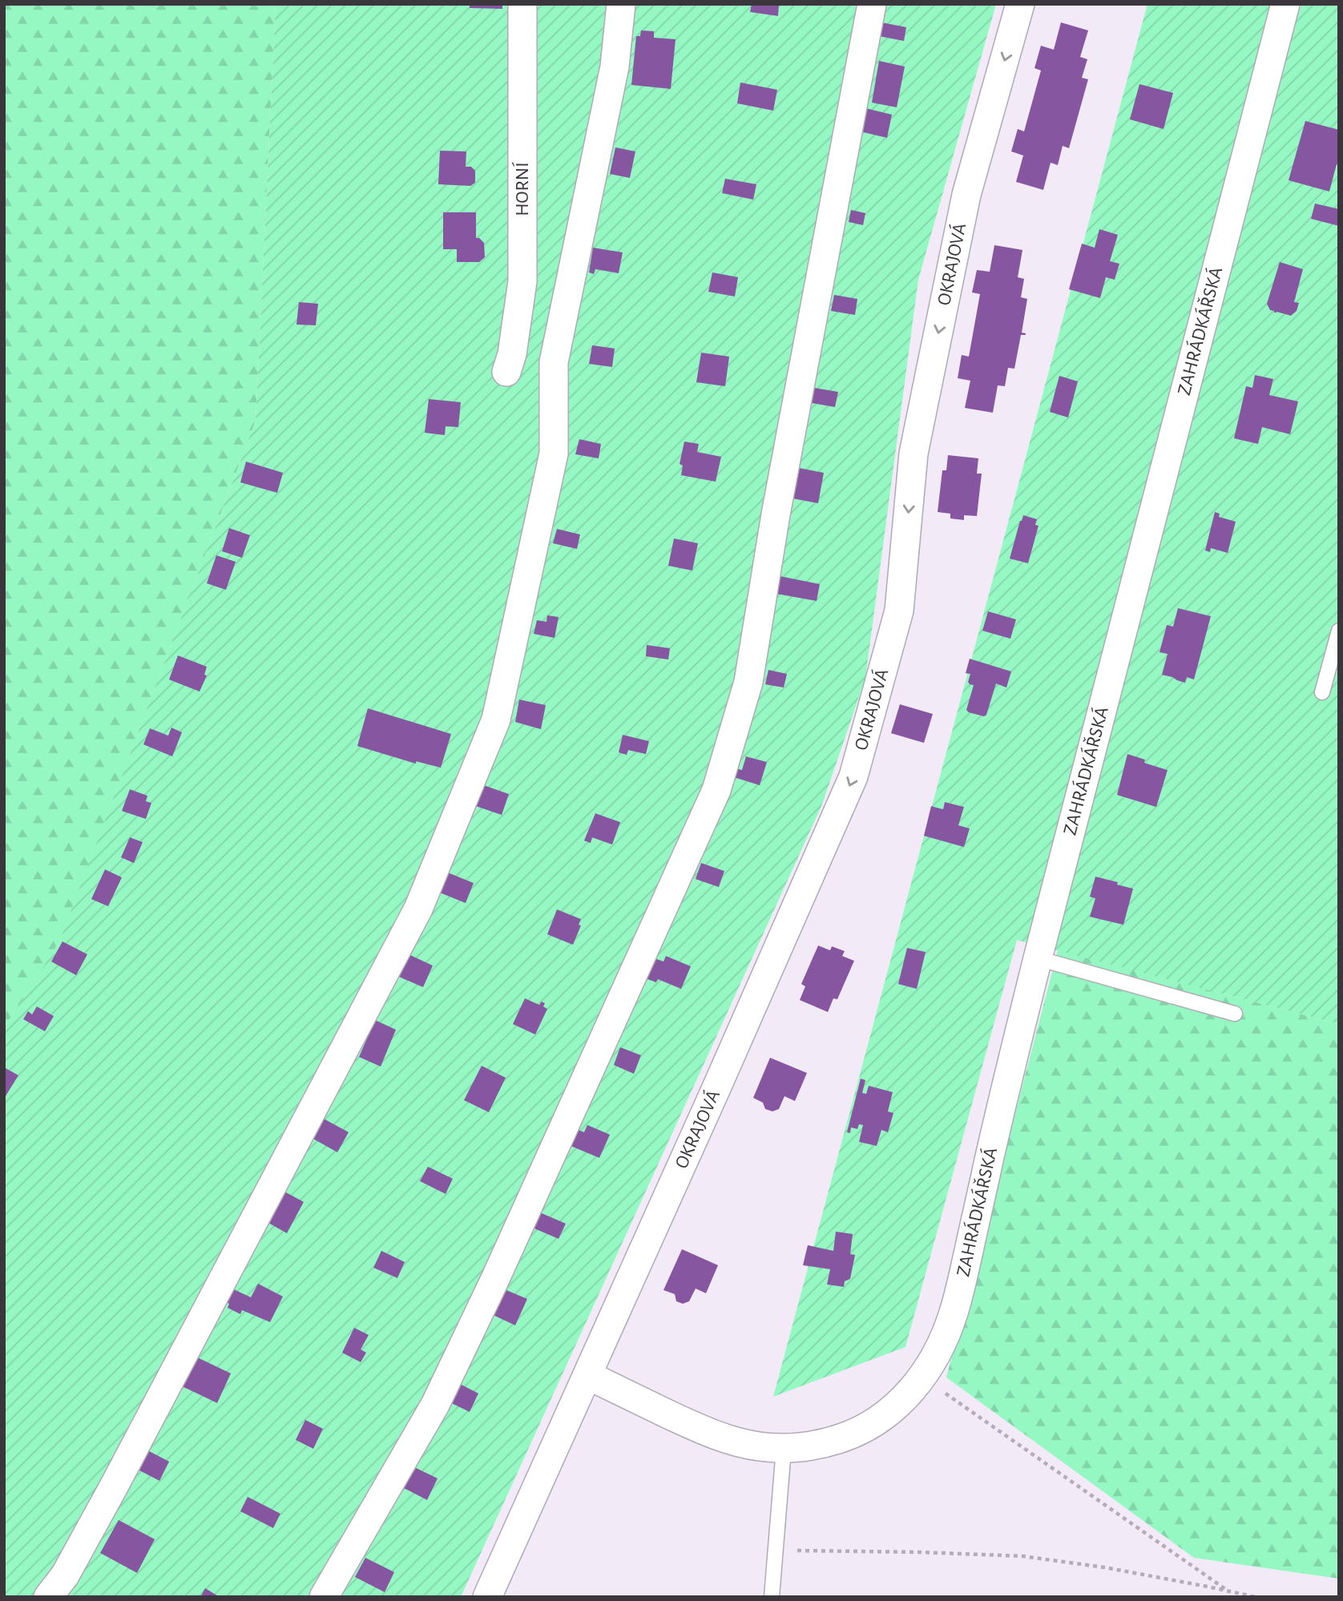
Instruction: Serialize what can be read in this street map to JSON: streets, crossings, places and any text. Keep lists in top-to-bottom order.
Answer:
{
  "streets": {
    "street": ["HORNÍ", "OKRAJOVÁ", "ZAHRÁDKÁŘSKÁ"]
  },
  "crossings": [
    ["OKRAJOVÁ", "ZAHRÁDKÁŘSKÁ"]
  ]
}
